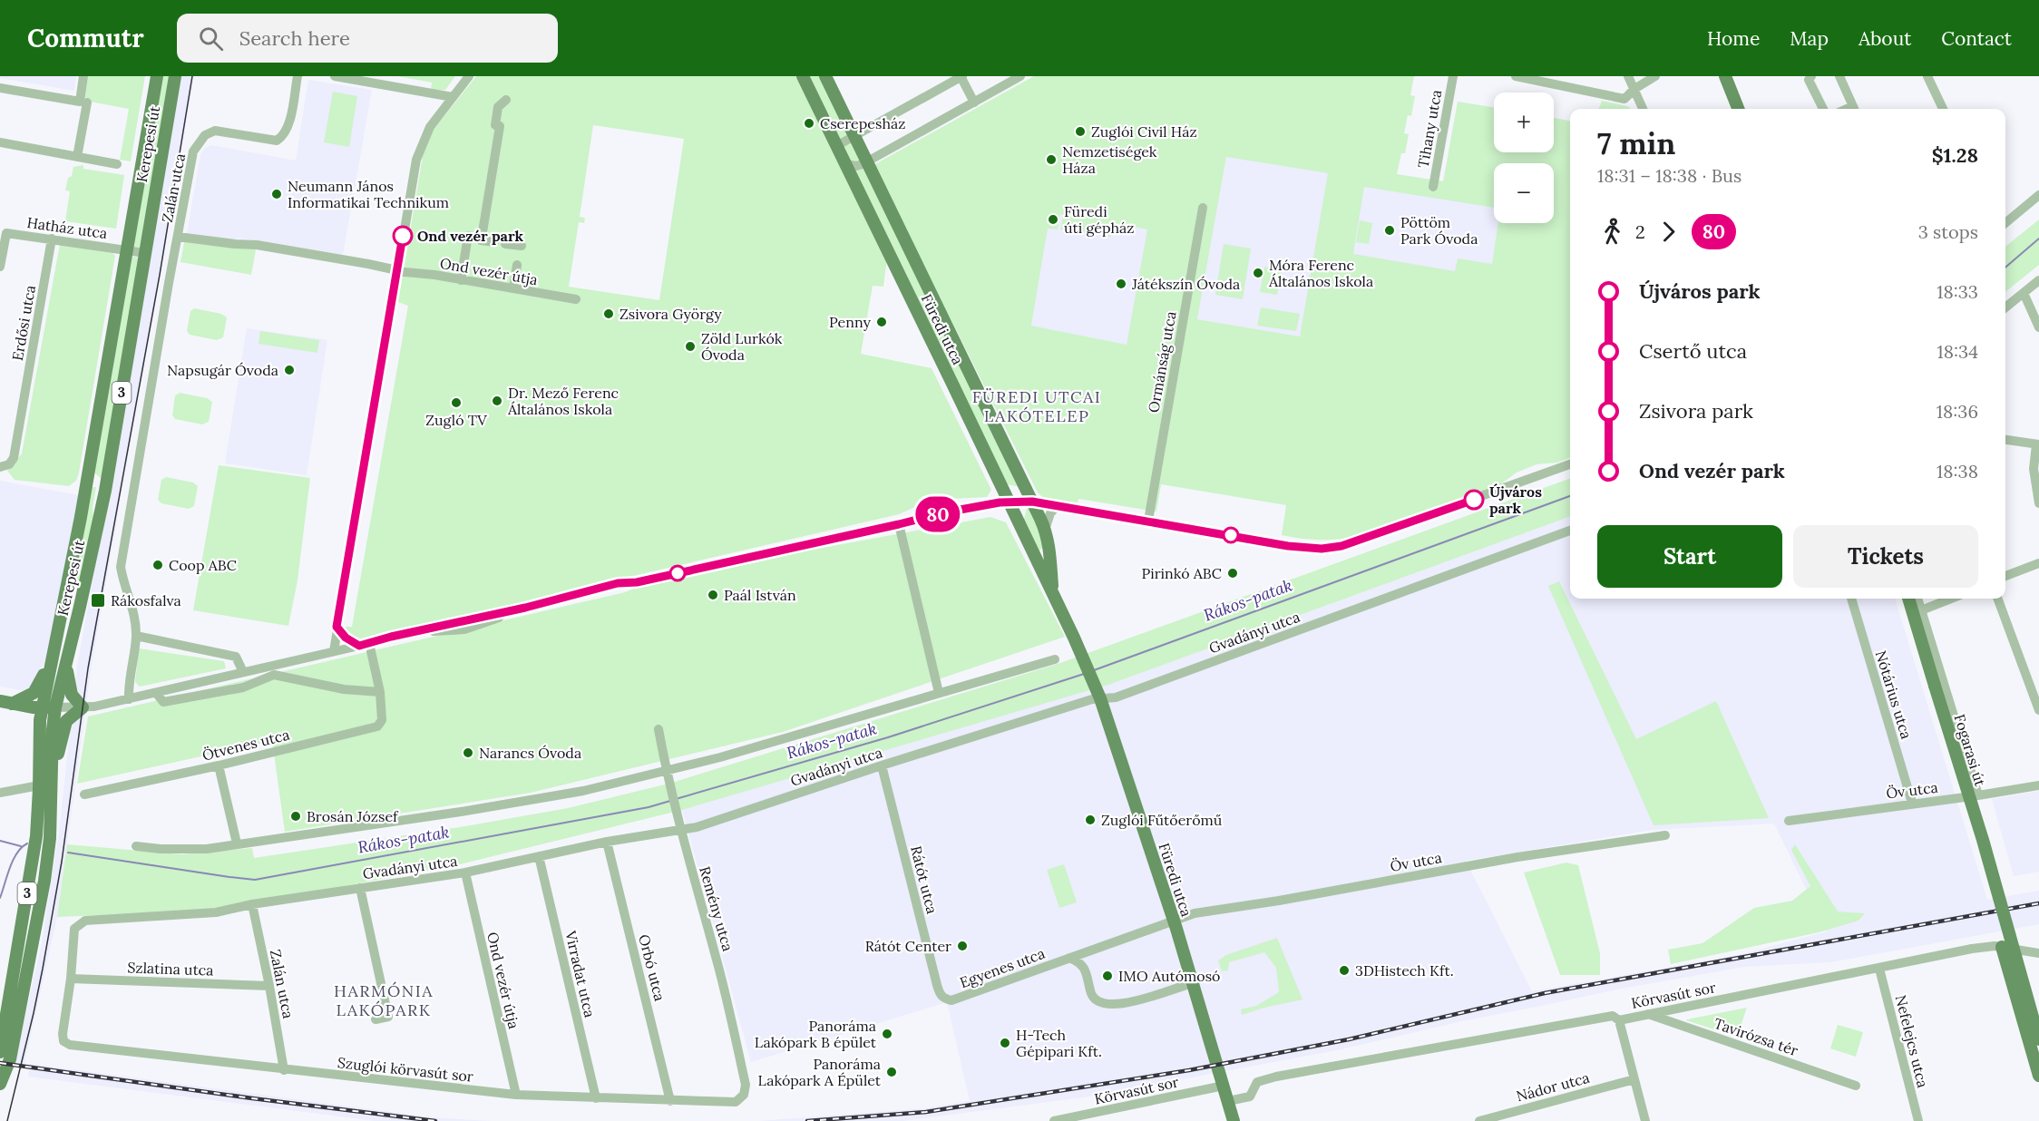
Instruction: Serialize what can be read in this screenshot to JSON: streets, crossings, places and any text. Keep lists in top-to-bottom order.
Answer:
{
  "streets": {
    "main road": [
      "Kerepesi út",
      "Füredi utca",
      "3",
      "Fogarasi út"
    ],
    "street": [
      "Tihany utca",
      "Zalán utca",
      "Hatház utca",
      "Ond vezér útja",
      "Erdősi utca",
      "Ormánság utca",
      "Gvadányi utca",
      "Nótárius utca",
      "Ötvenes utca",
      "Öv utca",
      "Rátót utca",
      "Remény utca",
      "Orbó utca",
      "Egyenes utca",
      "Szlatina utca",
      "Virradat utca",
      "Körvasút sor",
      "Tavirózsa tér",
      "Nefelejcs utca",
      "Szuglói körvasút sor",
      "Nádor utca"
    ]
  },
  "crossings": [
    ["Kerepesi út", "Hatház utca"],
    ["Zalán utca", "Ond vezér útja"],
    ["Zalán utca", "Gvadányi utca"],
    ["Zalán utca", "Szlatina utca"],
    ["Zalán utca", "Szuglói körvasút sor"],
    ["Hatház utca", "Erdősi utca"],
    ["Ond vezér útja", "Gvadányi utca"],
    ["Ond vezér útja", "Szuglói körvasút sor"],
    ["Füredi utca", "Gvadányi utca"],
    ["Füredi utca", "Öv utca"],
    ["Füredi utca", "Egyenes utca"],
    ["Füredi utca", "Körvasút sor"],
    ["Gvadányi utca", "Rátót utca"],
    ["Gvadányi utca", "Remény utca"],
    ["Gvadányi utca", "Orbó utca"],
    ["Gvadányi utca", "Szlatina utca"],
    ["Gvadányi utca", "Virradat utca"],
    ["Gvadányi utca", "Szuglói körvasút sor"],
    ["Nótárius utca", "Öv utca"],
    ["Fogarasi út", "Öv utca"],
    ["Öv utca", "Egyenes utca"],
    ["Rátót utca", "Egyenes utca"],
    ["Remény utca", "Szuglói körvasút sor"],
    ["Orbó utca", "Szuglói körvasút sor"],
    ["Szlatina utca", "Szuglói körvasút sor"],
    ["Virradat utca", "Szuglói körvasút sor"],
    ["Körvasút sor", "Tavirózsa tér"],
    ["Körvasút sor", "Nefelejcs utca"]
  ],
  "districts": ["FÜREDI UTCAI LAKÓTELEP", "HARMÓNIA LAKÓPARK"],
  "water": ["Rákos-patak"],
  "places": {
    "other": [
      "Cserepesház",
      "Zuglói Civil Ház",
      "Nemzetiségek Háza",
      "Neumann János Informatikai Technikum",
      "Füredi úti gépház",
      "Pöttöm Park Óvoda",
      "Ond vezér park",
      "Móra Ferenc Általános Iskola",
      "Játékszín Óvoda",
      "Zsivora György",
      "Penny",
      "Zöld Lurkók Óvoda",
      "Napsugár Óvoda",
      "Dr. Mező Ferenc Általános Iskola",
      "Zugló TV",
      "Újváros park",
      "Coop ABC",
      "Pirinkó ABC",
      "Paál István",
      "Narancs Óvoda",
      "Brosán József",
      "Zuglói Fűtőerőmű",
      "Rátót Center",
      "3DHistech Kft.",
      "IMO Autómosó",
      "Panoráma Lakópark B épület",
      "H-Tech Gépipari Kft.",
      "Panoráma Lakópark A Épület"
    ],
    "transit": ["Rákosfalva"]
  },
  "lines": ["bus line 80"],
  "page": {
    "header": "Commutr",
    "search": "Search here",
    "nav": [
      "Home",
      "Map",
      "About",
      "Contact"
    ],
    "on_map": "80",
    "map_buttons": ["+", "−"],
    "heading": ["7 min", "18:31 – 18:38 · Bus", "$1.28"],
    "legs": ["2", "80", "3 stops"],
    "list": [
      {
        "name": "Újváros park",
        "value": "18:33"
      },
      {
        "name": "Csertő utca",
        "value": "18:34"
      },
      {
        "name": "Zsivora park",
        "value": "18:36"
      },
      {
        "name": "Ond vezér park",
        "value": "18:38"
      }
    ],
    "buttons": ["Start", "Tickets"]
  }
}
